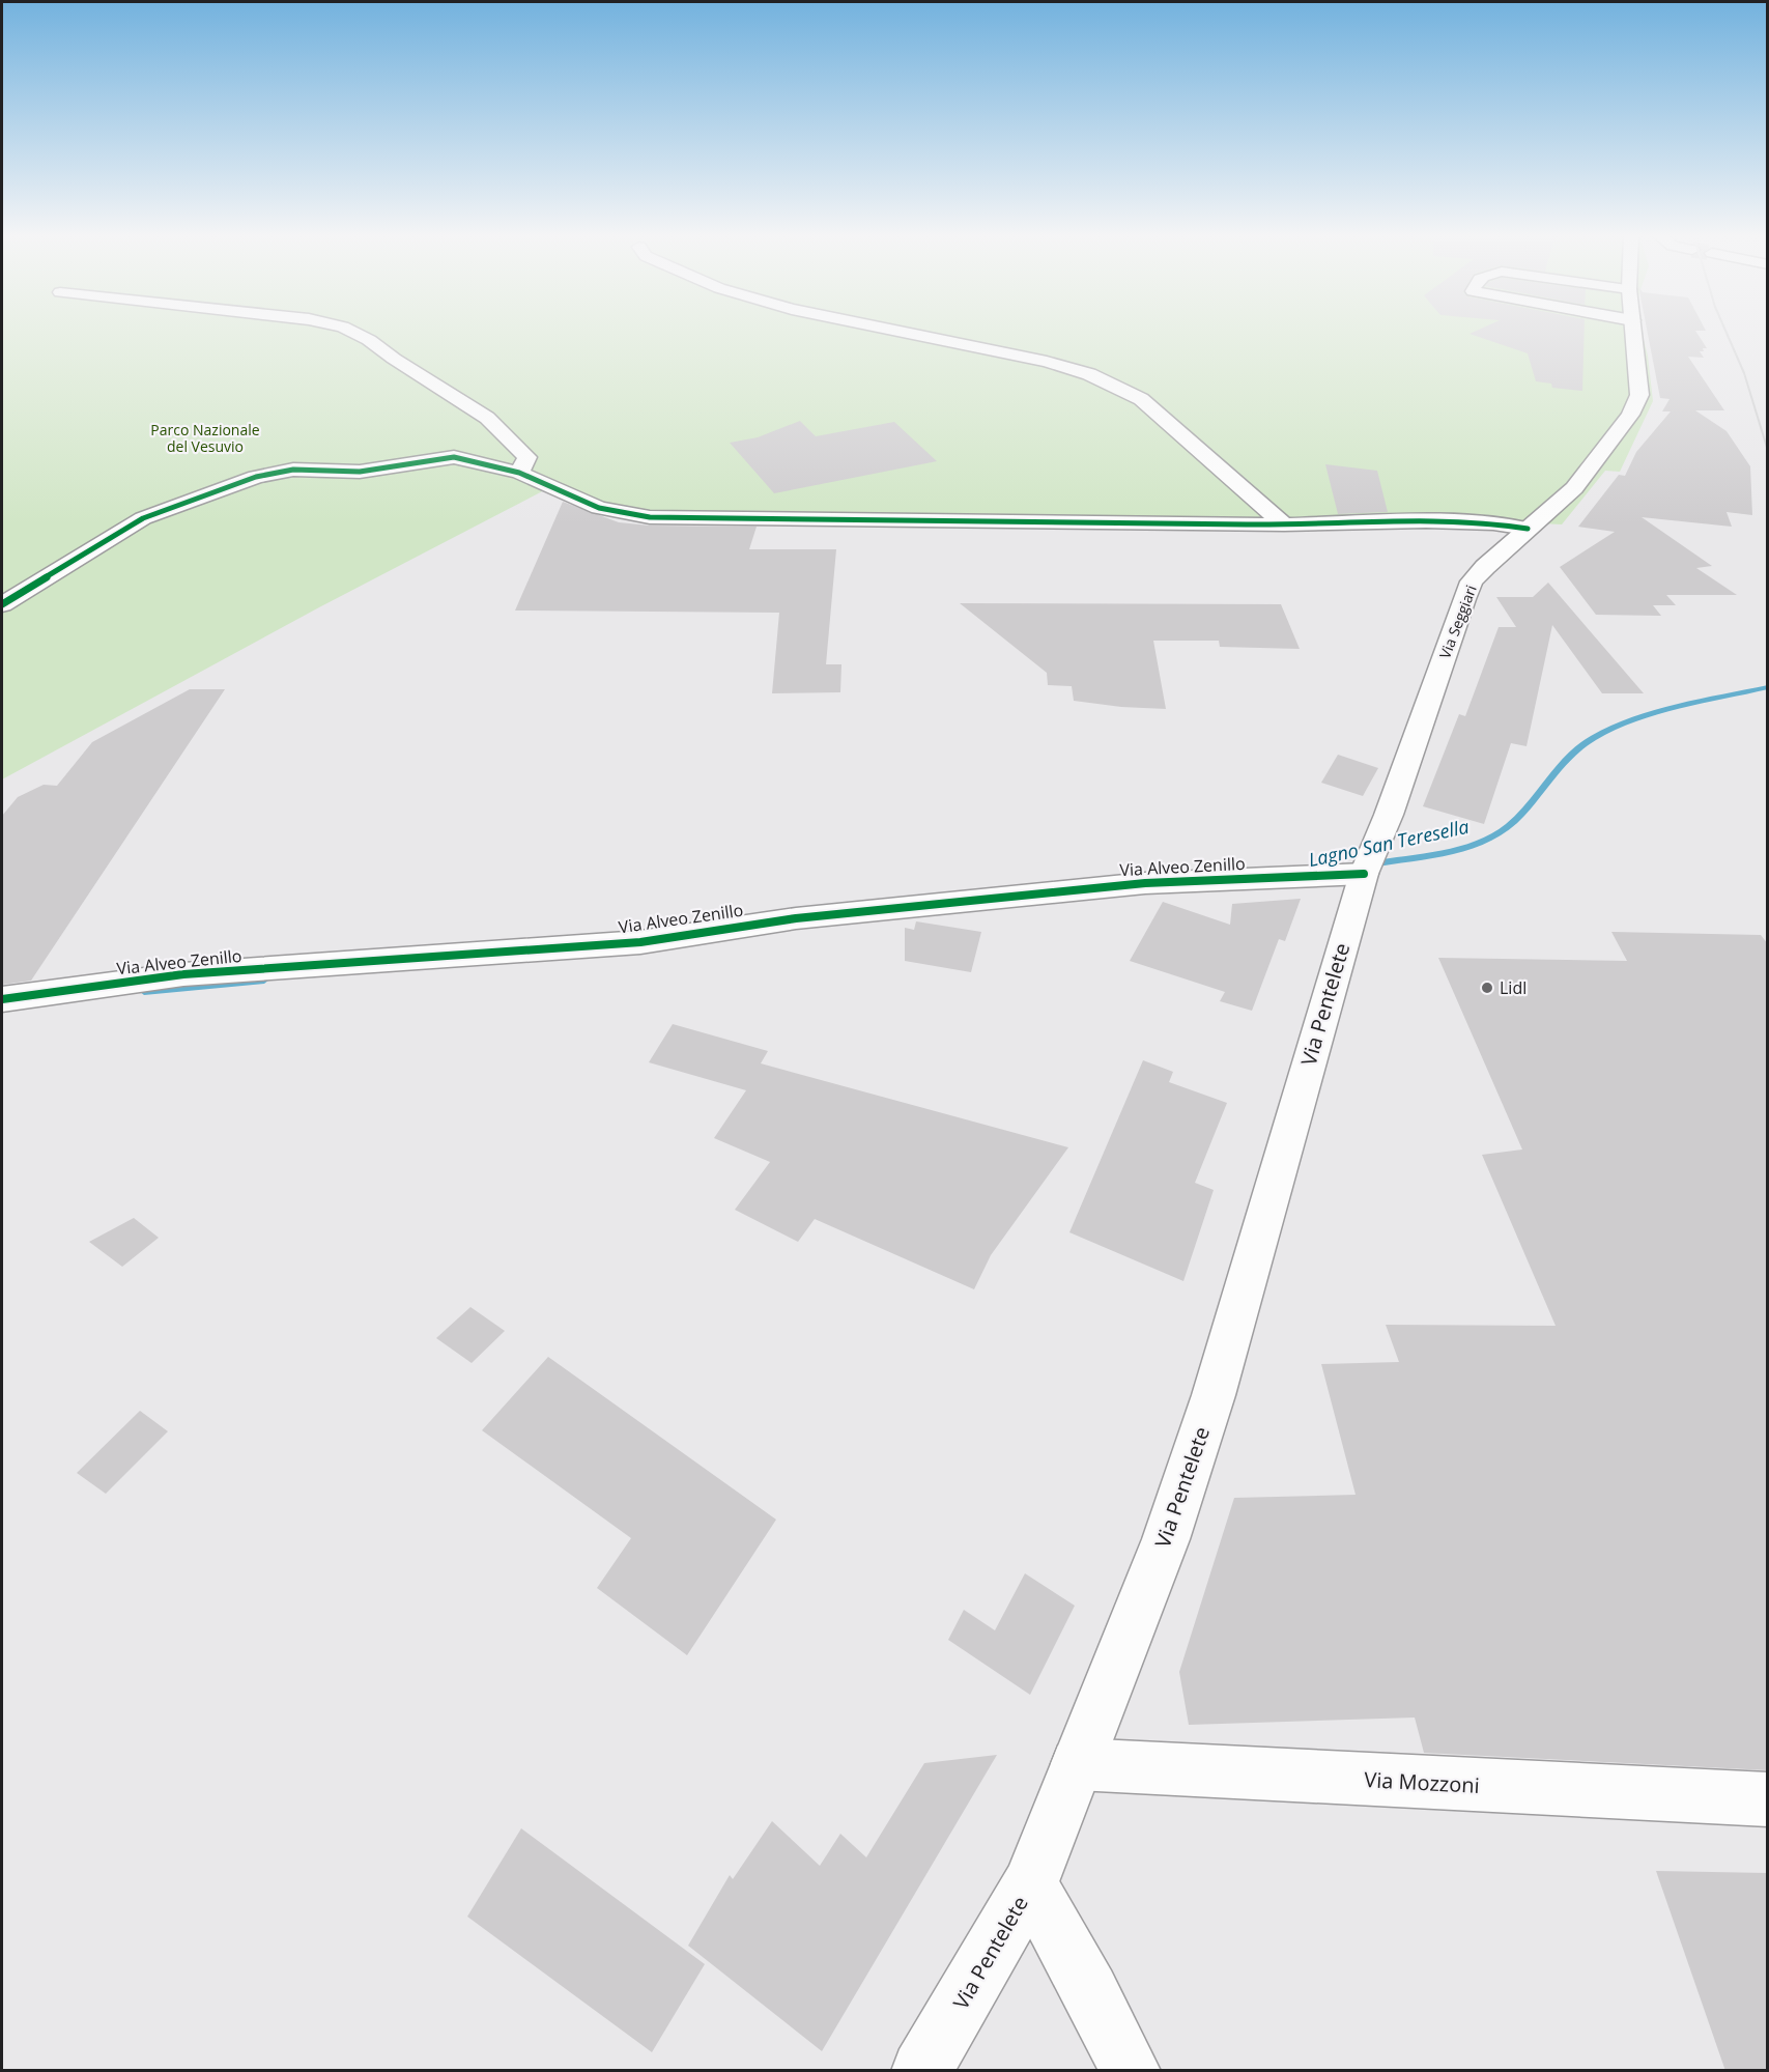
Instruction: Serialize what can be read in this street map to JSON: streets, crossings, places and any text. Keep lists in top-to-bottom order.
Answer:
{
  "streets": {
    "street": [
      "Via Seggiari",
      "Via Alveo Zenillo",
      "Via Pentelete",
      "Via Mozzoni"
    ]
  },
  "crossings": [
    ["Via Seggiari", "Via Alveo Zenillo"],
    ["Via Seggiari", "Via Pentelete"],
    ["Via Alveo Zenillo", "Via Pentelete"],
    ["Via Pentelete", "Via Mozzoni"]
  ],
  "water": ["Lagno San Teresella"],
  "parks": ["Parco Nazionale del Vesuvio"],
  "places": ["Lidl"]
}
